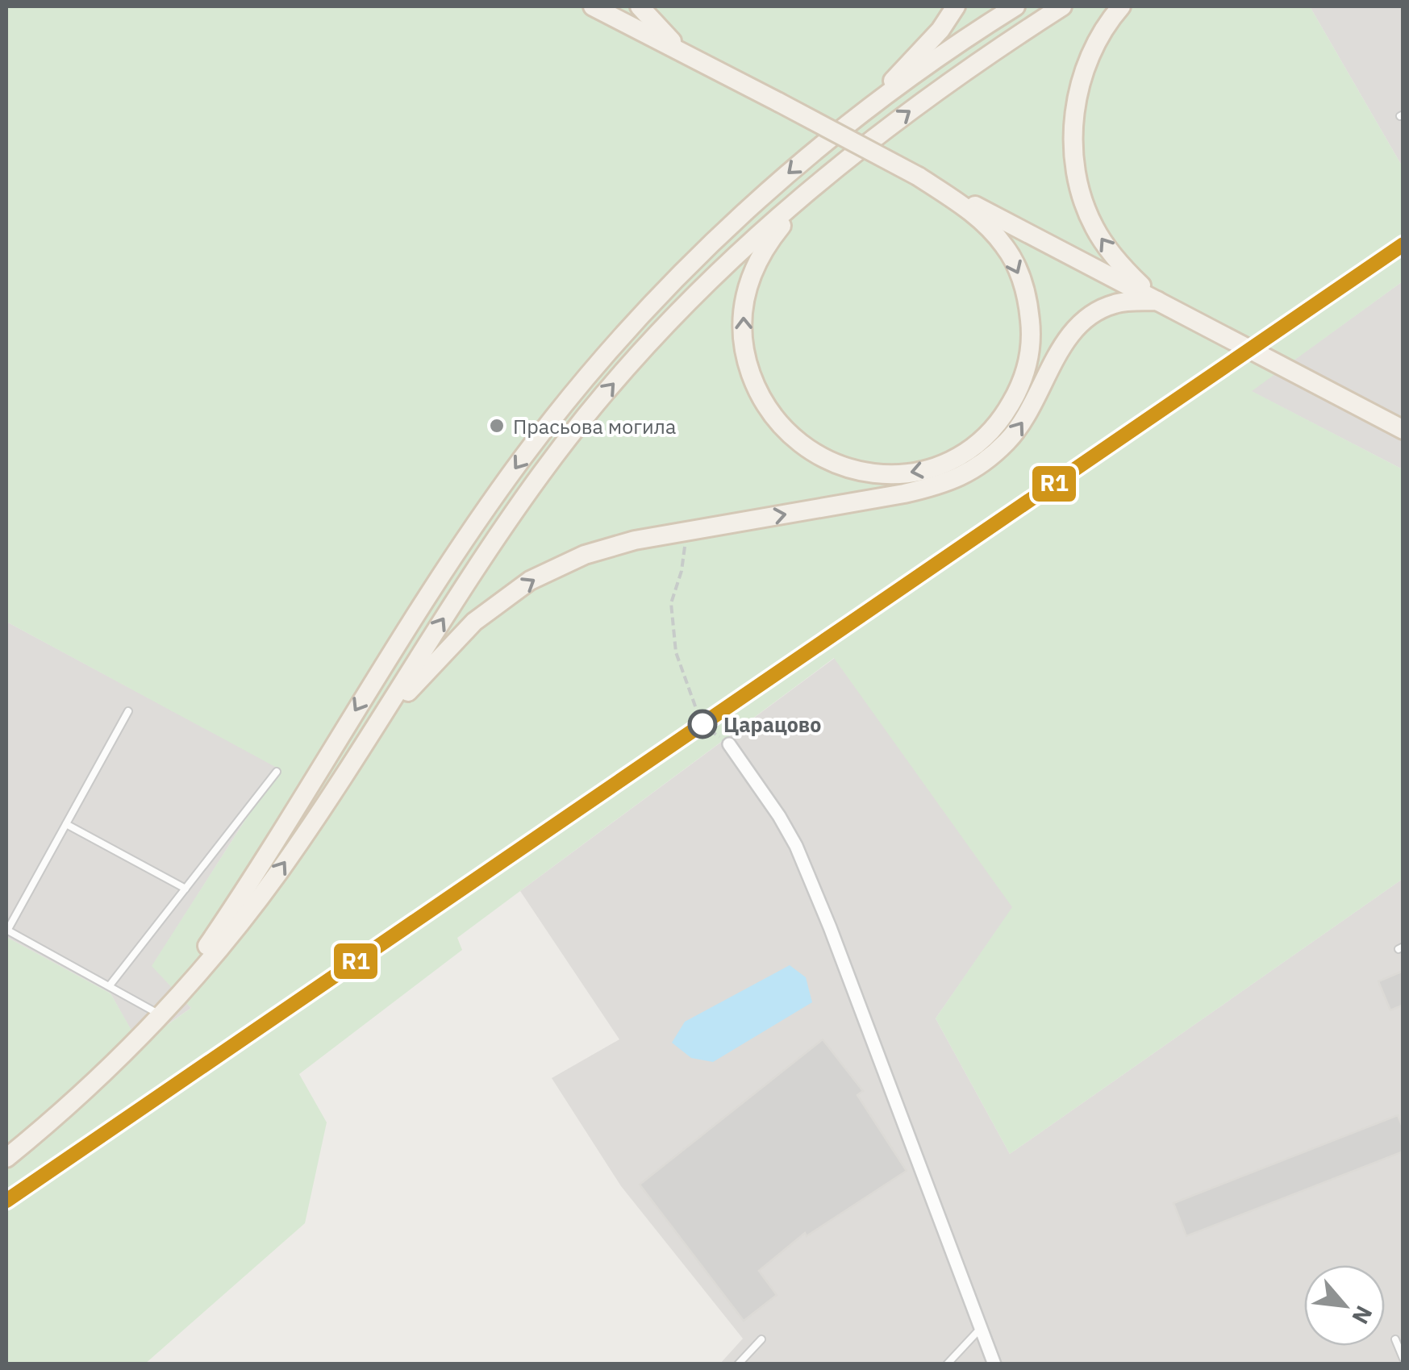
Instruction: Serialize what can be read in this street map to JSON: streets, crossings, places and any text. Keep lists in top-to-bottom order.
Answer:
{
  "places": ["Прасьова могила", "Царацово"],
  "lines": ["transit line R1"],
  "north": "bottom right"
}
